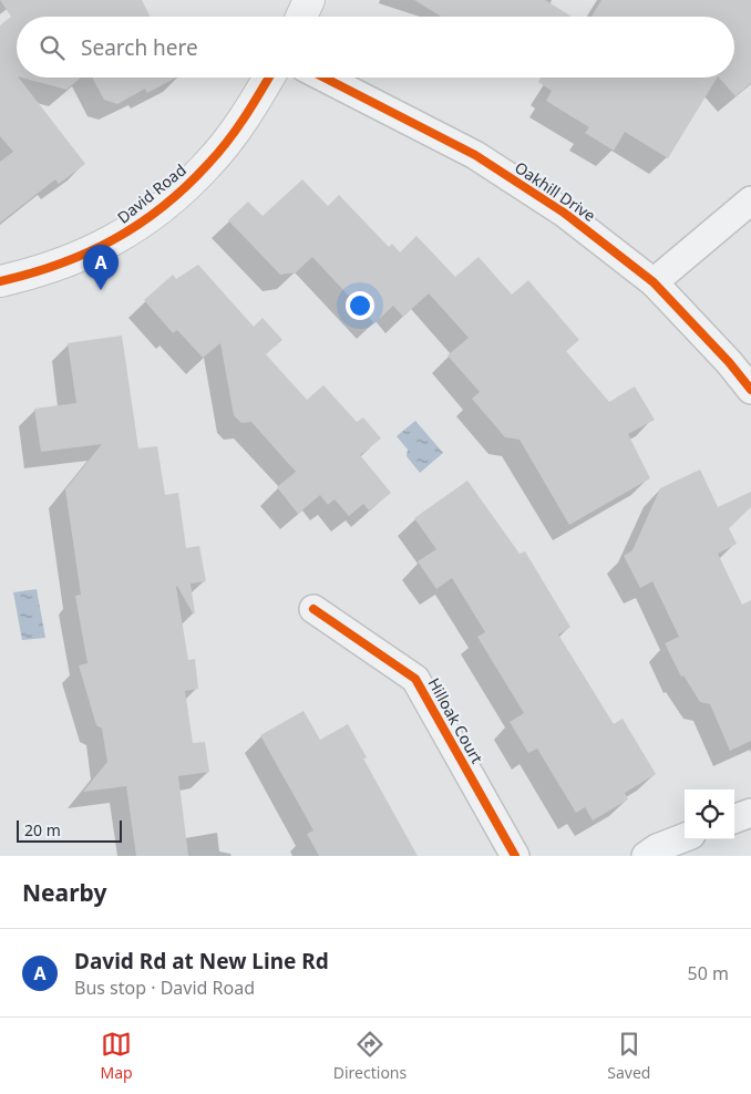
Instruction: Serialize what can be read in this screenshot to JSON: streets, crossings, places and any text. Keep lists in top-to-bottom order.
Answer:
{
  "streets": {
    "street": ["Oakhill Drive", "David Road", "Hilloak Court"]
  },
  "scale_bar": "20 m",
  "page": {
    "search": "Search here",
    "pins": "A",
    "scale": "20 m",
    "heading": "Nearby",
    "list": [
      {
        "mark": "A",
        "name": "David Rd at New Line Rd",
        "note": "Bus stop · David Road",
        "value": "50 m"
      }
    ],
    "nav": ["Map", "Directions", "Saved"]
  }
}
